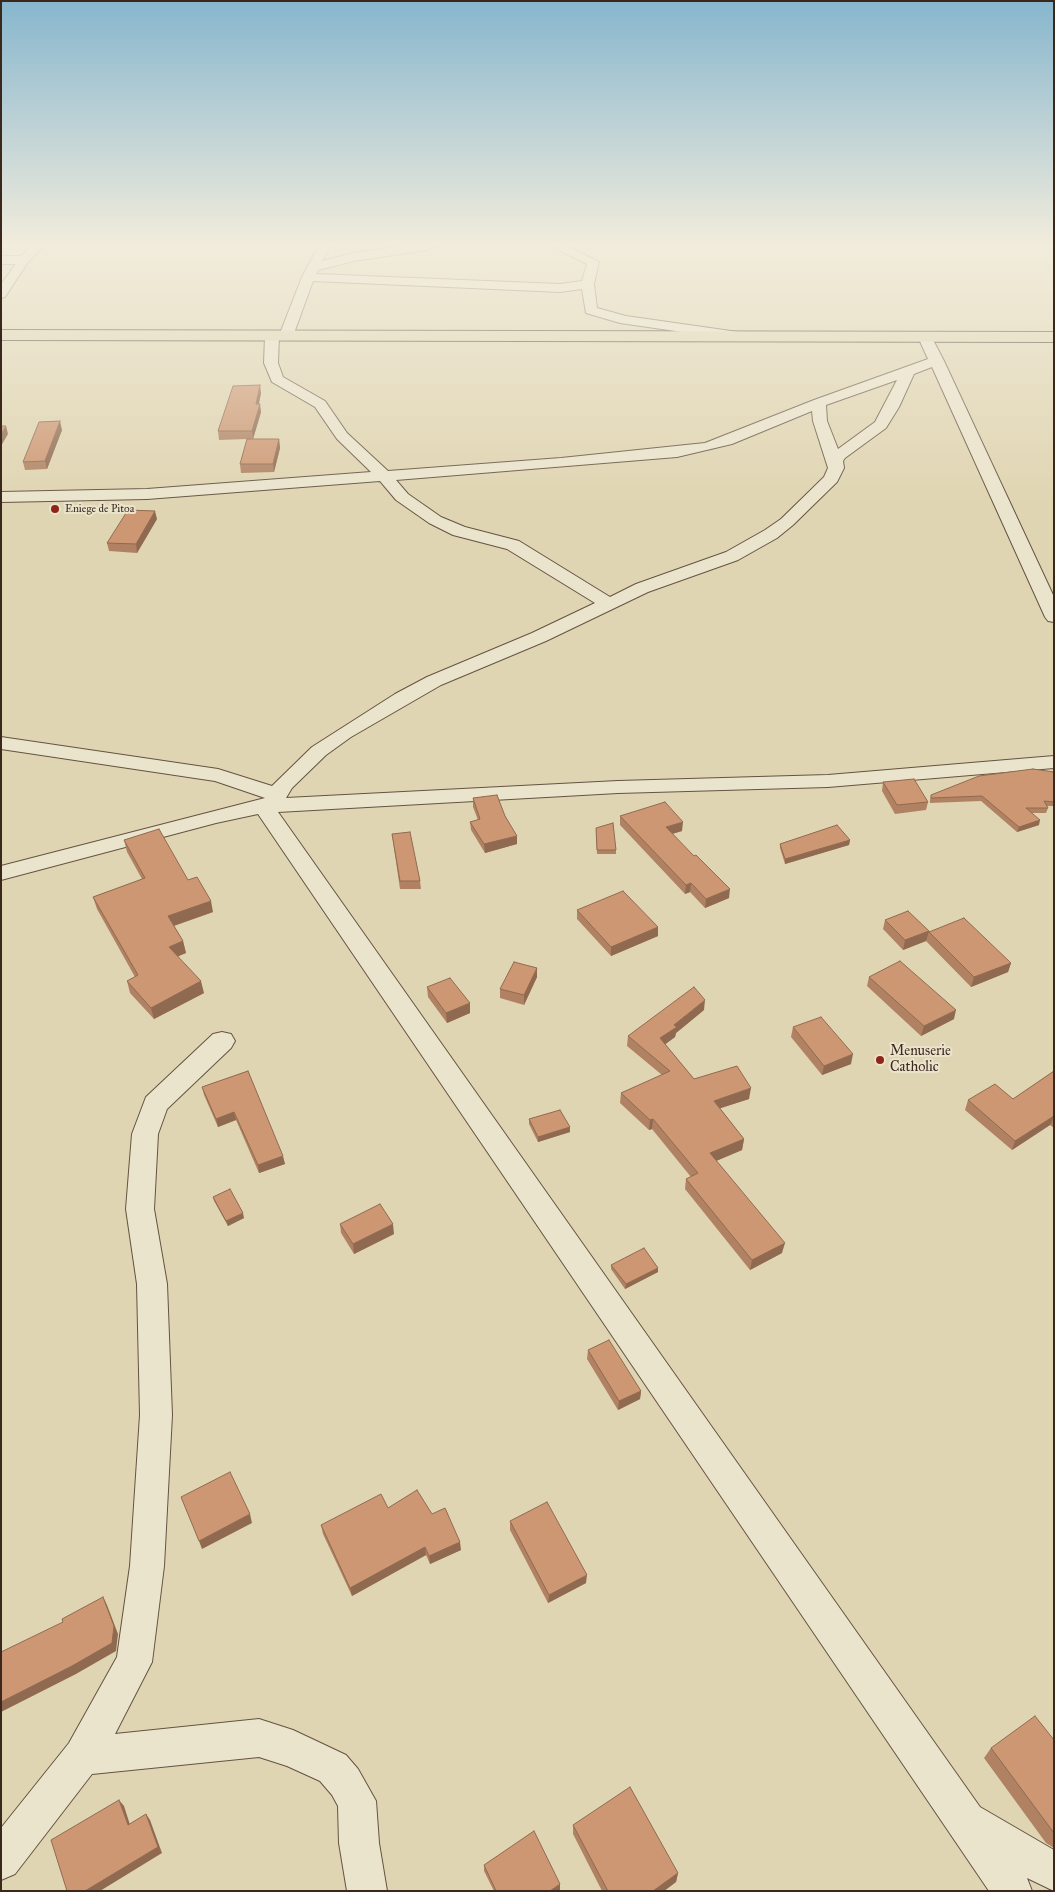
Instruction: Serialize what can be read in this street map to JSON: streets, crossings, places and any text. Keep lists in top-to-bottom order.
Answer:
{
  "places": ["Eniege de Pitoa", "Menuserie Catholic"]
}
